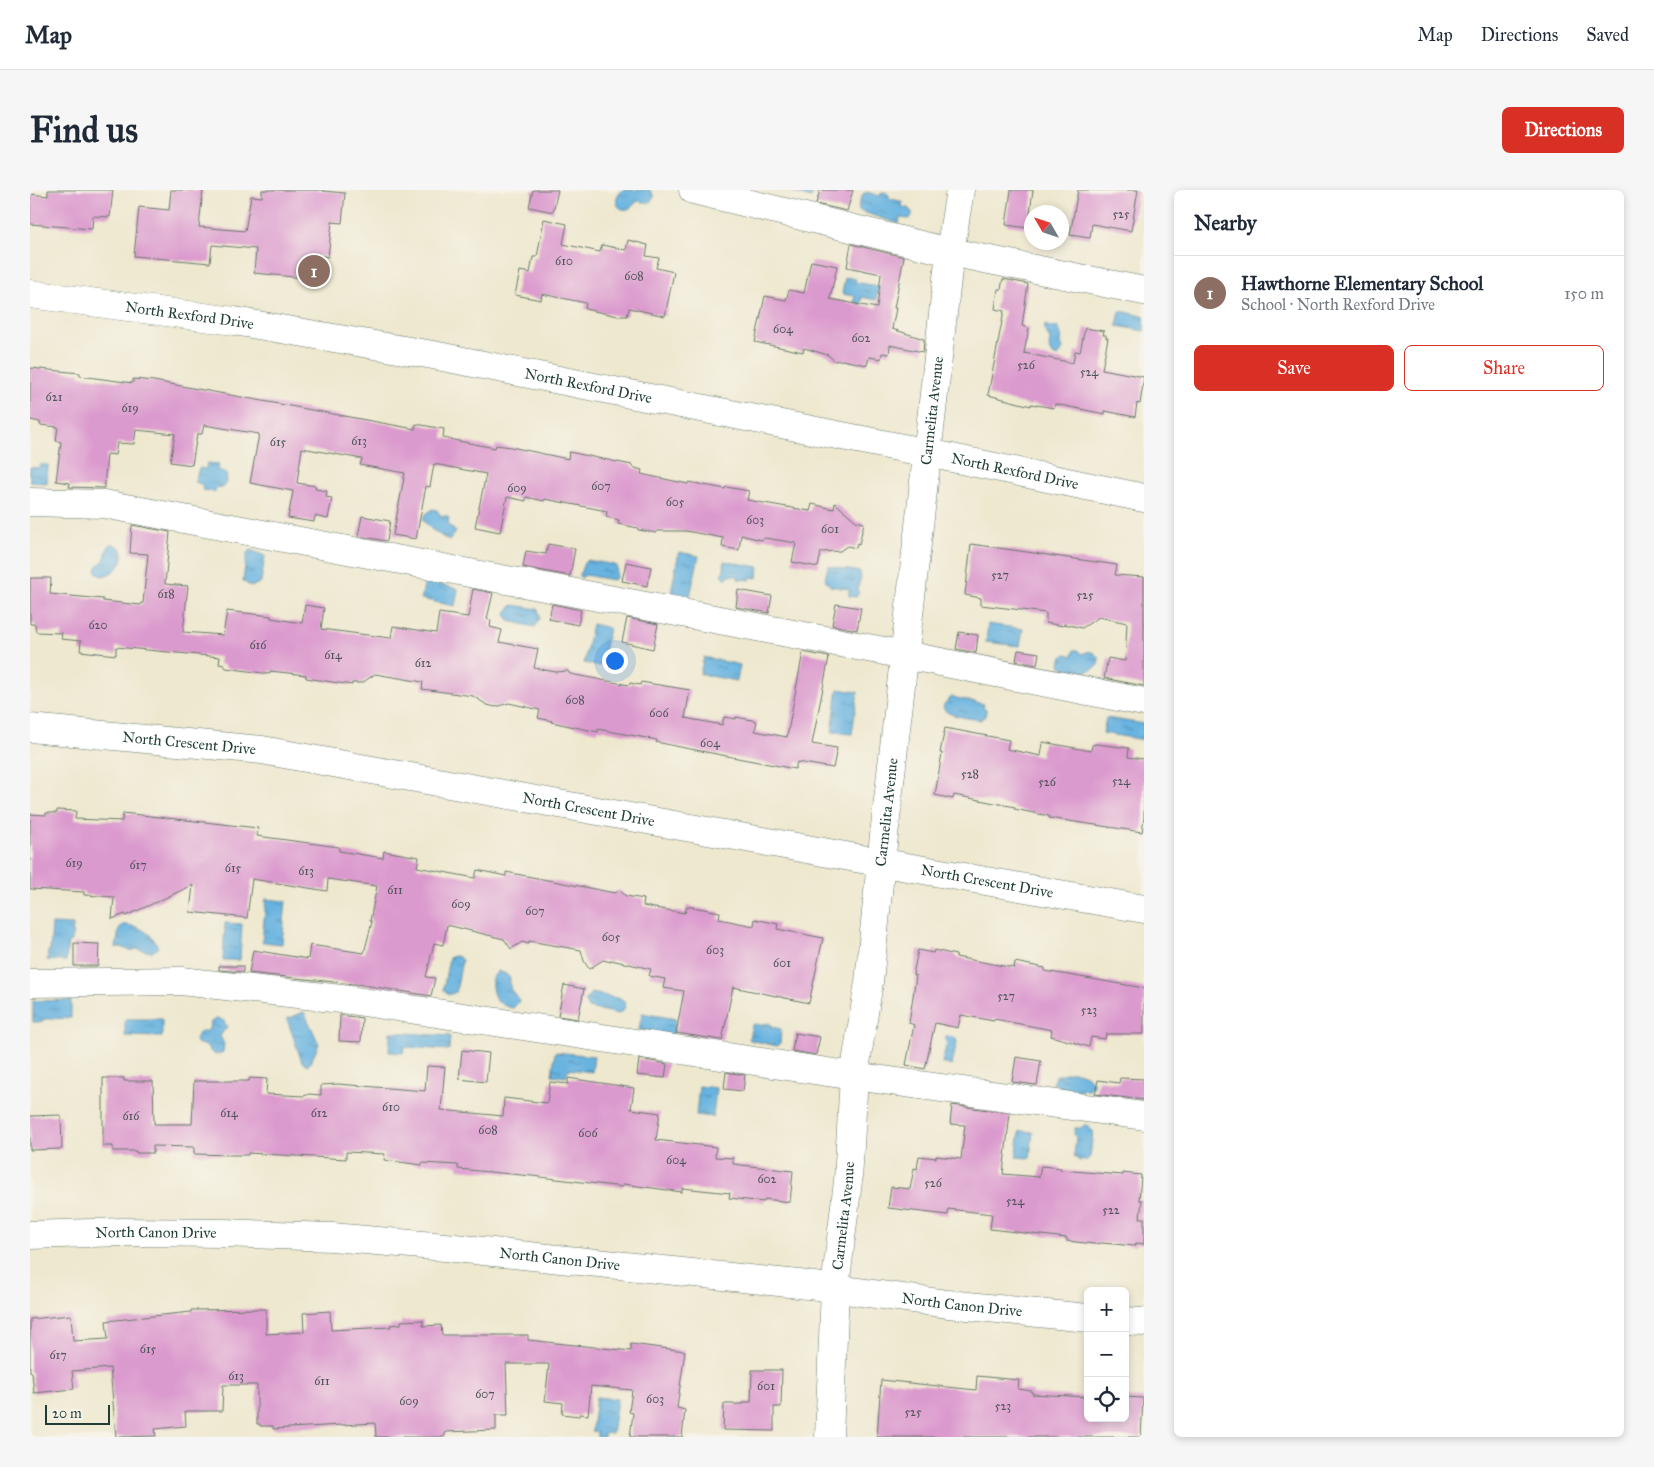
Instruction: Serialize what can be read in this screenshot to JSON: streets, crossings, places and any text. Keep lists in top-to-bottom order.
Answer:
{
  "streets": {
    "street": [
      "North Rexford Drive",
      "Carmelita Avenue",
      "North Crescent Drive",
      "North Canon Drive"
    ]
  },
  "crossings": [
    ["North Rexford Drive", "Carmelita Avenue"],
    ["Carmelita Avenue", "North Crescent Drive"],
    ["Carmelita Avenue", "North Canon Drive"]
  ],
  "house_numbers": [
    "525",
    "610",
    "608",
    "604",
    "602",
    "526",
    "524",
    "621",
    "619",
    "613",
    "615",
    "607",
    "609",
    "605",
    "603",
    "601",
    "527",
    "618",
    "525",
    "620",
    "616",
    "614",
    "612",
    "608",
    "606",
    "604",
    "528",
    "524",
    "526",
    "619",
    "617",
    "615",
    "613",
    "611",
    "609",
    "607",
    "605",
    "603",
    "601",
    "527",
    "523",
    "610",
    "614",
    "612",
    "616",
    "608",
    "606",
    "604",
    "602",
    "526",
    "524",
    "522",
    "615",
    "617",
    "613",
    "611",
    "601",
    "607",
    "603",
    "609",
    "523",
    "525"
  ],
  "scale_bar": "20 m",
  "north": "top left",
  "page": {
    "header": "Map",
    "nav": ["Map", "Directions", "Saved"],
    "buttons": [
      "Directions",
      ["Save", "Share"]
    ],
    "title": "Find us",
    "heading": "Nearby",
    "pins": "1",
    "list": [
      {
        "mark": "1",
        "name": "Hawthorne Elementary School",
        "note": "School · North Rexford Drive",
        "value": "150 m"
      }
    ],
    "map_buttons": ["+", "−"],
    "scale": "20 m"
  }
}
